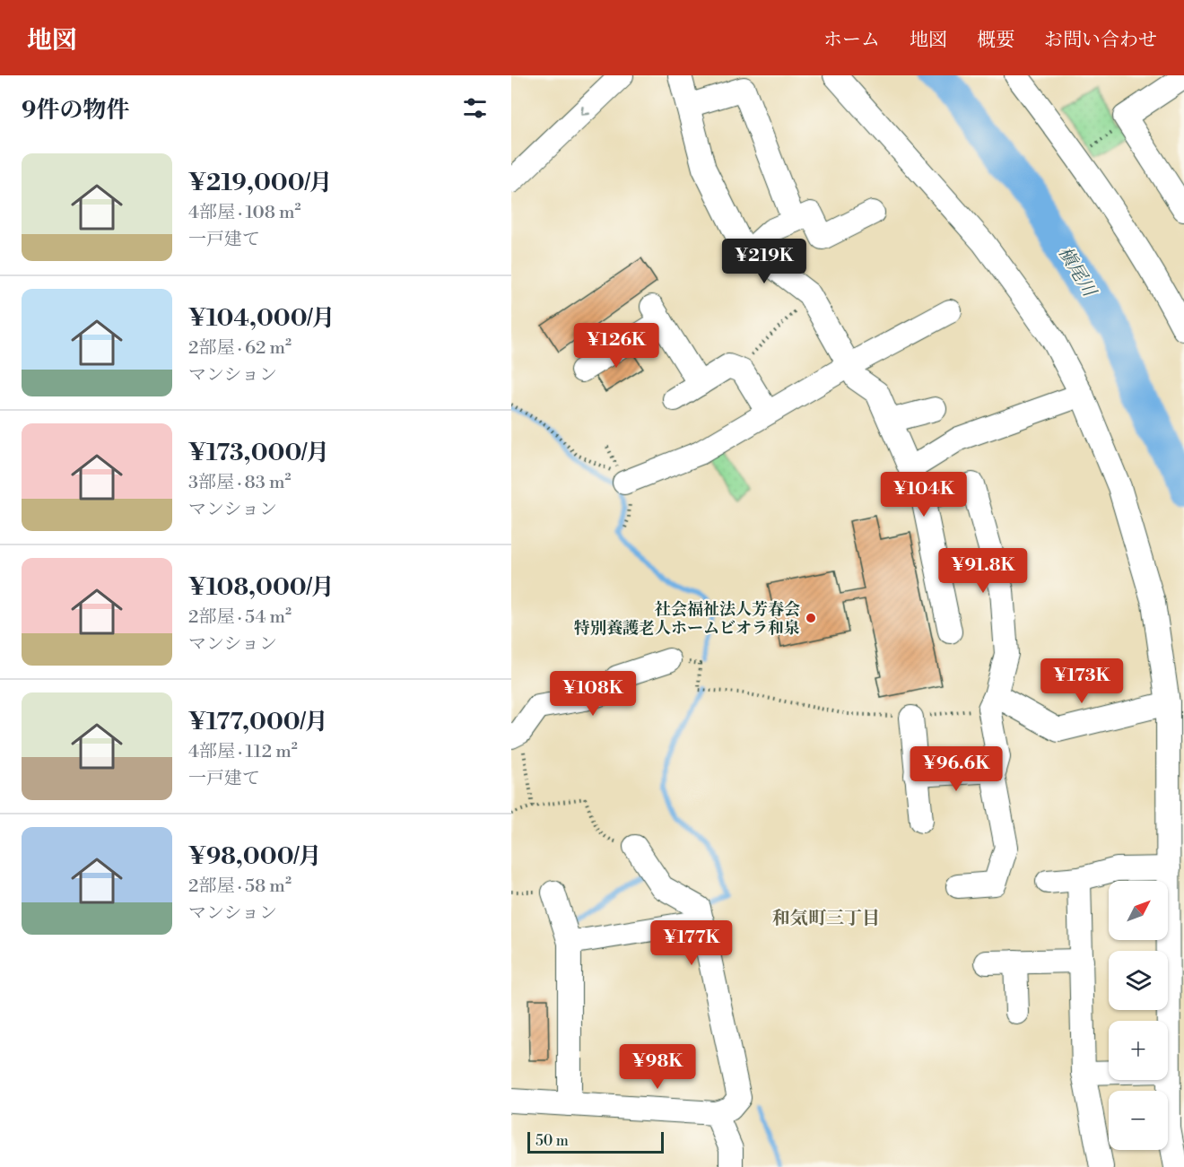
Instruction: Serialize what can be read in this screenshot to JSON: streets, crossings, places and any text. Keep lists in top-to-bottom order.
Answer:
{
  "districts": ["和気町三丁目"],
  "water": ["槇尾川"],
  "places": ["社会福祉法人芳春会 特別養護老人ホームビオラ和泉"],
  "scale_bar": "50 m",
  "north": "top right",
  "page": {
    "header": "地図",
    "nav": [
      "ホーム",
      "地図",
      "概要",
      "お問い合わせ"
    ],
    "heading": "9件の物件",
    "list": [
      {
        "name": "¥219,000/月",
        "note": "4部屋 · 108 m² · 一戸建て"
      },
      {
        "name": "¥104,000/月",
        "note": "2部屋 · 62 m² · マンション"
      },
      {
        "name": "¥173,000/月",
        "note": "3部屋 · 83 m² · マンション"
      },
      {
        "name": "¥108,000/月",
        "note": "2部屋 · 54 m² · マンション"
      },
      {
        "name": "¥177,000/月",
        "note": "4部屋 · 112 m² · 一戸建て"
      },
      {
        "name": "¥98,000/月",
        "note": "2部屋 · 58 m² · マンション"
      }
    ],
    "price": [
      "¥219K",
      "¥126K",
      "¥104K",
      "¥91.8K",
      "¥173K",
      "¥108K",
      "¥96.6K",
      "¥177K",
      "¥98K"
    ],
    "map_buttons": ["+", "−"],
    "scale": "50 m"
  }
}
